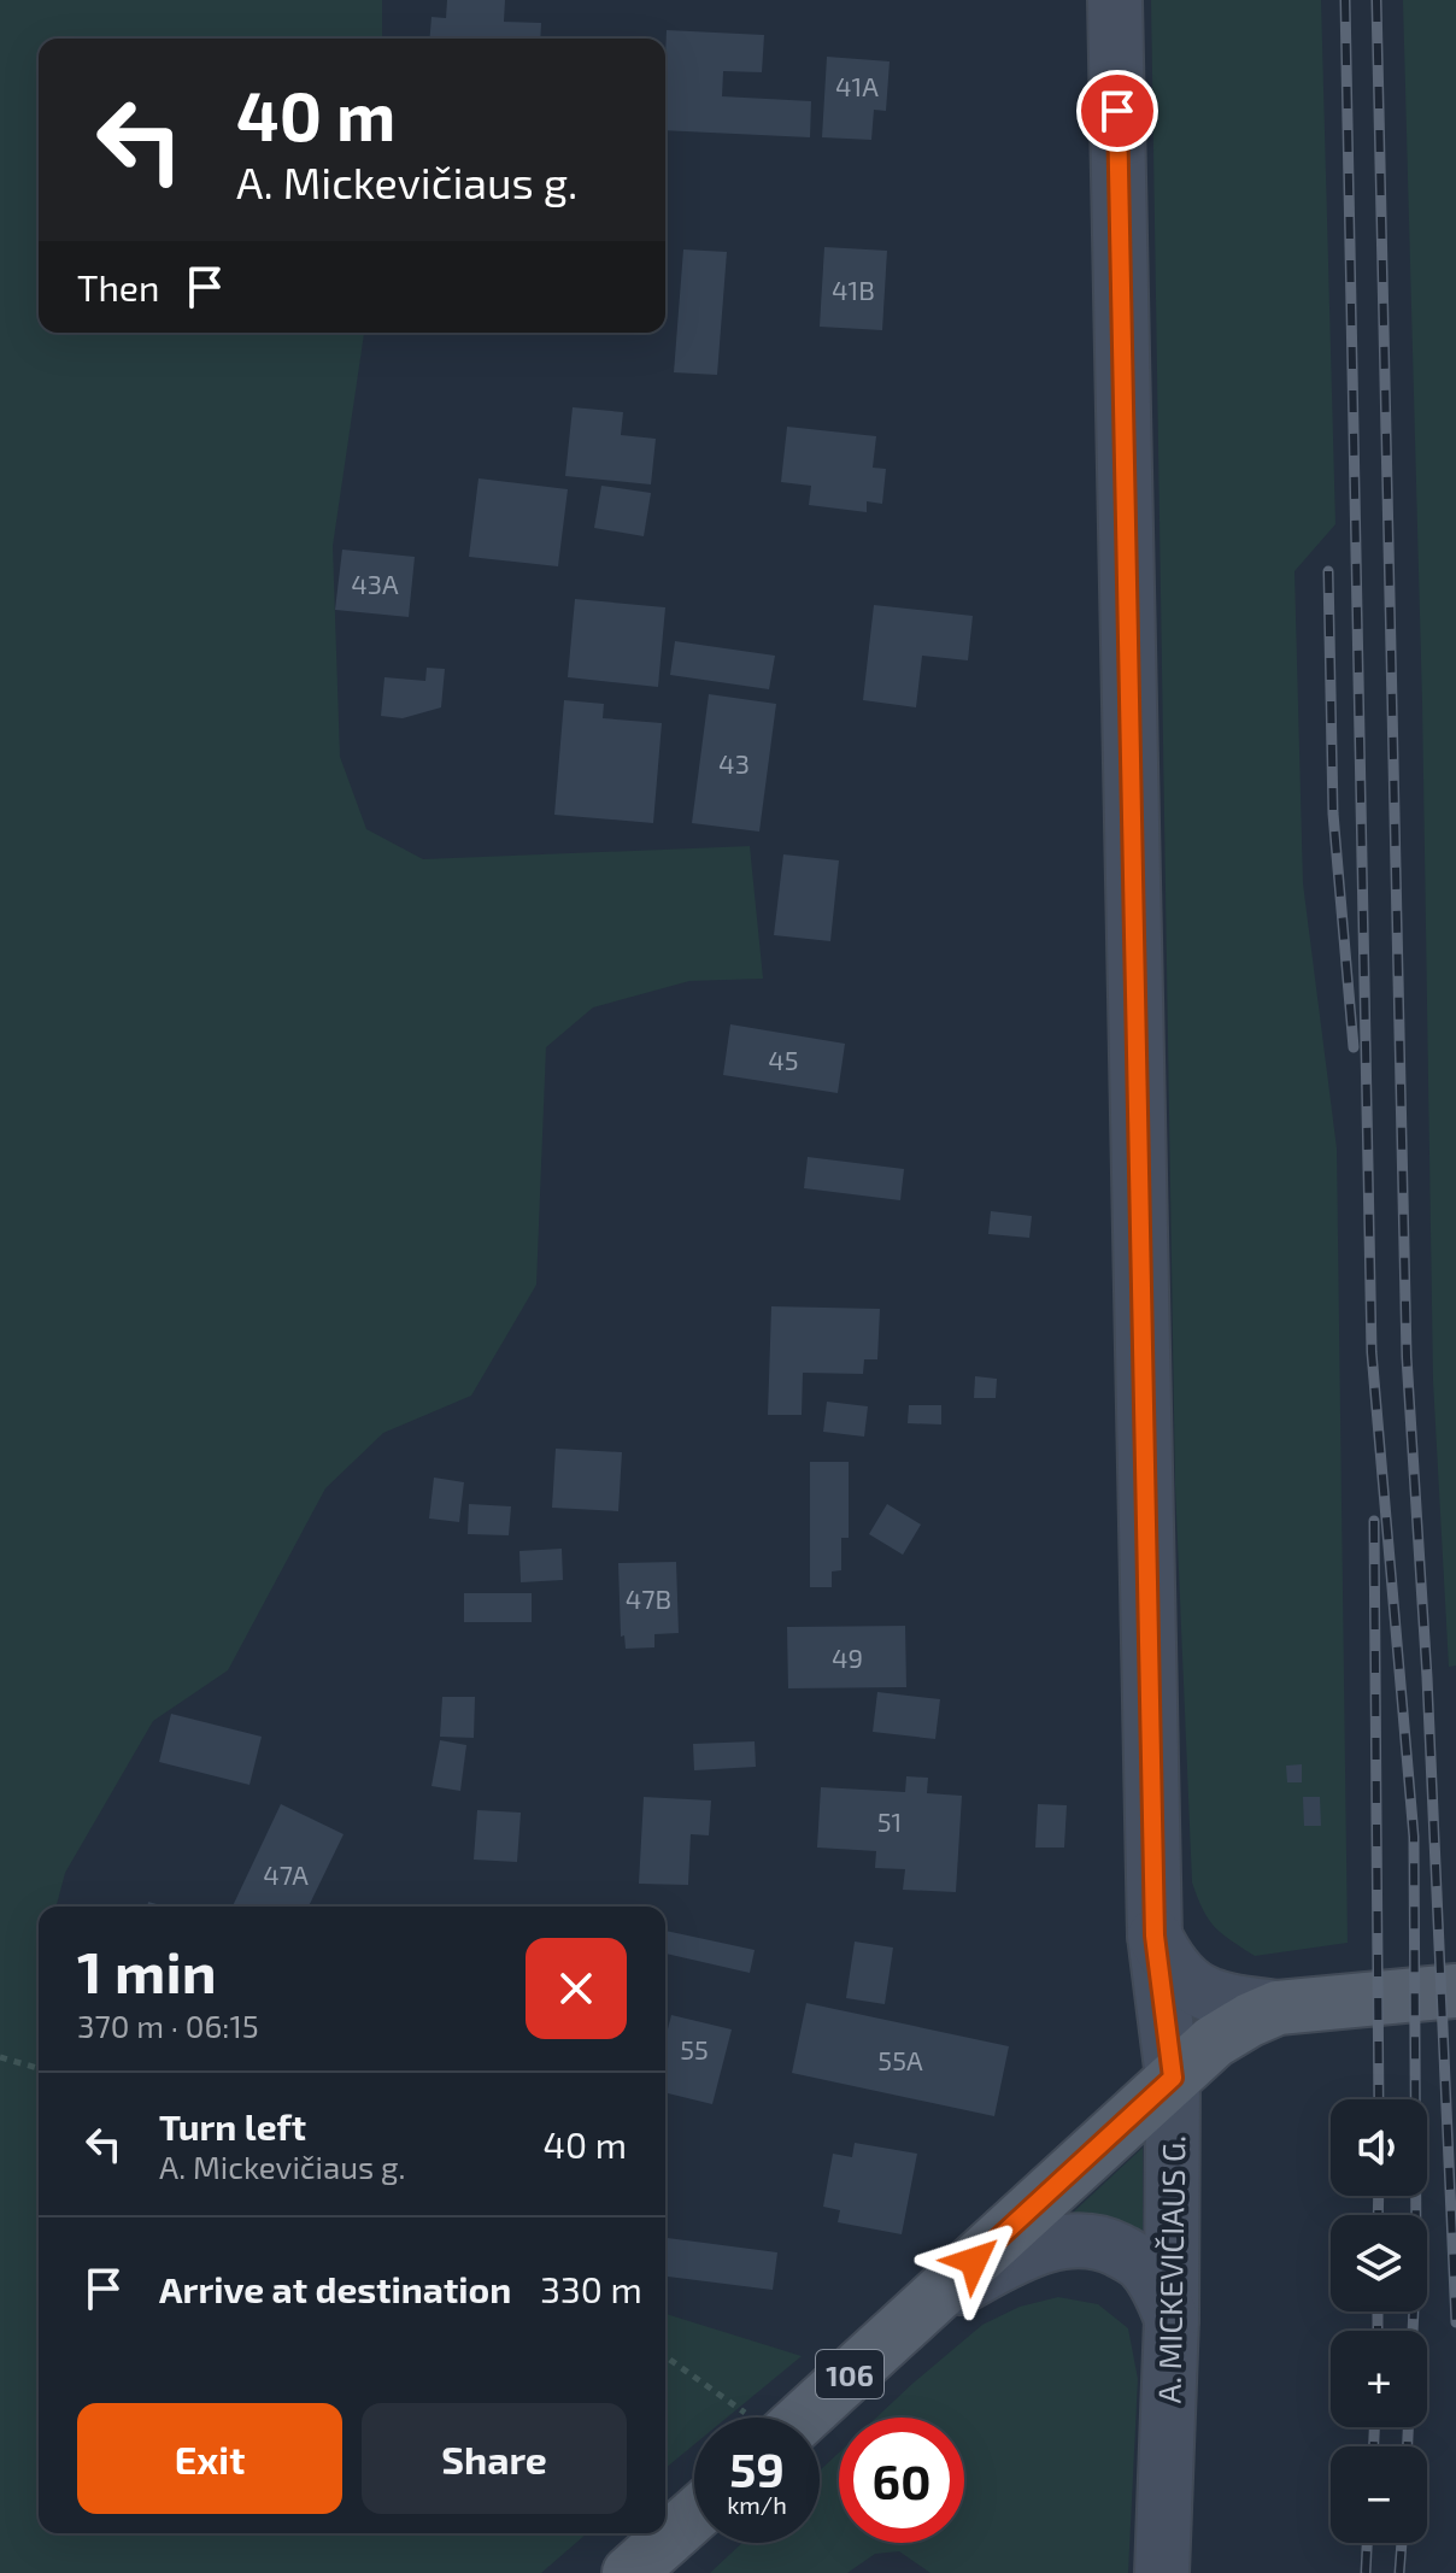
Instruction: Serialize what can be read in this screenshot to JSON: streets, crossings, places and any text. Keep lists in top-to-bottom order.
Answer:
{
  "streets": {
    "main road": ["A. MICKEVIČIAUS G.", "106"]
  },
  "crossings": [
    ["A. MICKEVIČIAUS G.", "106"]
  ],
  "house_numbers": [
    "41A",
    "41B",
    "43A",
    "43",
    "45",
    "47B",
    "49",
    "51",
    "47A",
    "55",
    "55A"
  ],
  "page": {
    "turn": ["40 m", "A. Mickevičiaus g."],
    "then": "Then",
    "heading": ["1 min", "370 m · 06:15"],
    "list": [
      {
        "name": "Turn left",
        "note": "A. Mickevičiaus g.",
        "value": "40 m"
      },
      {
        "name": "Arrive at destination",
        "value": "330 m"
      }
    ],
    "map_buttons": ["+", "−"],
    "buttons": ["Exit", "Share"],
    "speed": "59 km/h",
    "limit": "60"
  }
}
